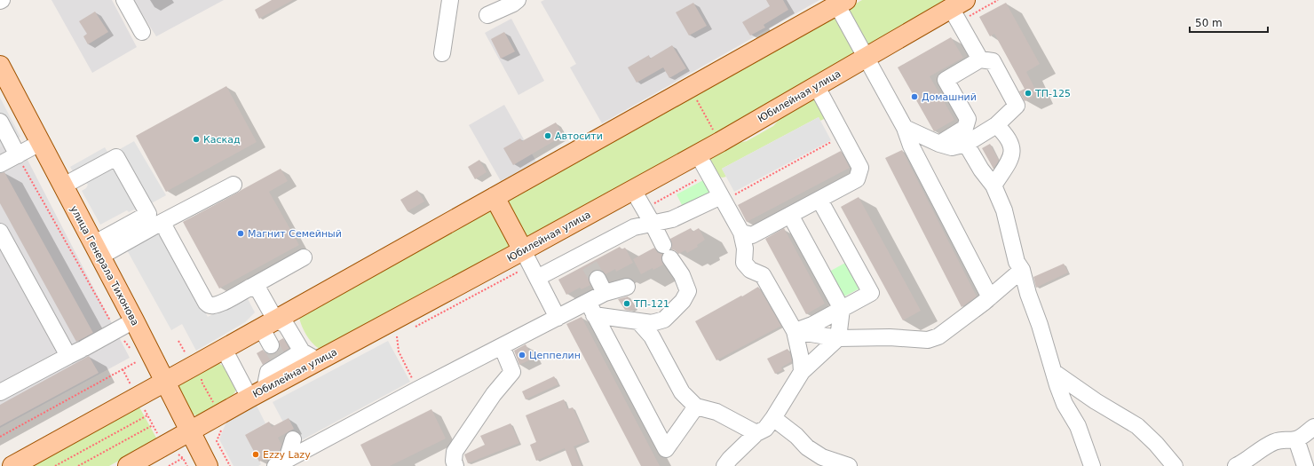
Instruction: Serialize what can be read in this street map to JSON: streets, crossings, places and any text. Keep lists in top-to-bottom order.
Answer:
{
  "streets": {
    "main road": ["Юбилейная улица", "улица Генерала Тихонова"]
  },
  "crossings": [
    ["Юбилейная улица", "улица Генерала Тихонова"]
  ],
  "places": [
    "ТП-125",
    "Домашний",
    "Автосити",
    "Каскад",
    "Магнит Семейный",
    "ТП-121",
    "Цеппелин",
    "Ezzy Lazy"
  ],
  "scale_bar": "50 m"
}
